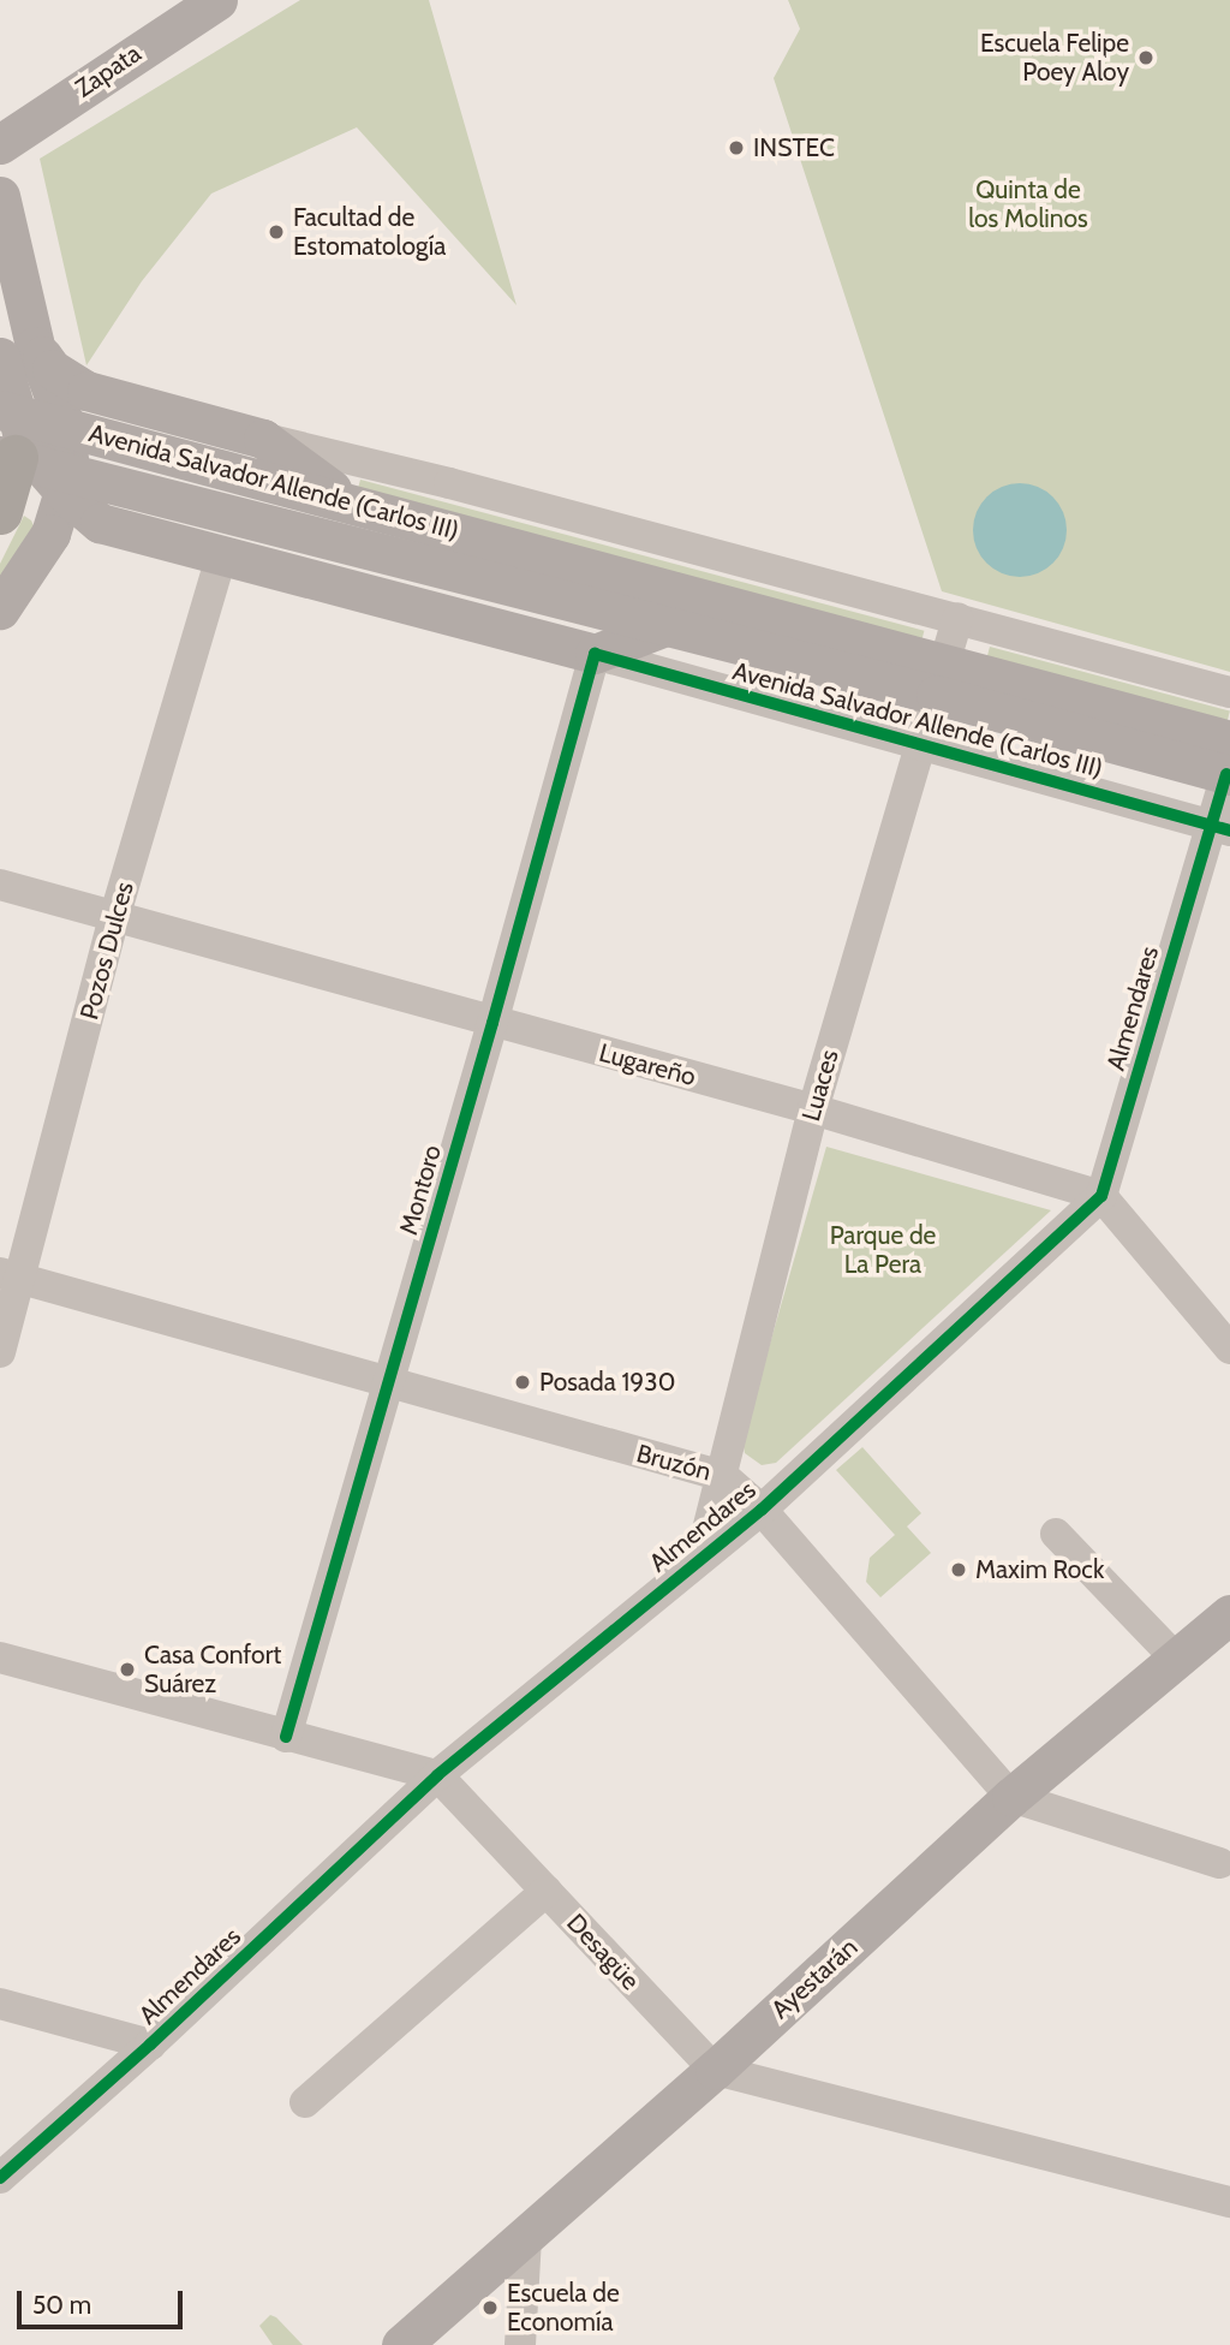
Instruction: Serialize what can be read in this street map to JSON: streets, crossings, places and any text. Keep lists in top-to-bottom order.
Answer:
{
  "streets": {
    "main road": ["Zapata", "Avenida Salvador Allende (Carlos III)", "Ayestarán"],
    "street": [
      "Pozos Dulces",
      "Almendares",
      "Lugareño",
      "Luaces",
      "Montoro",
      "Bruzón",
      "Desagüe"
    ]
  },
  "crossings": [
    ["Avenida Salvador Allende (Carlos III)", "Almendares"],
    ["Avenida Salvador Allende (Carlos III)", "Luaces"],
    ["Avenida Salvador Allende (Carlos III)", "Montoro"],
    ["Pozos Dulces", "Lugareño"],
    ["Pozos Dulces", "Bruzón"],
    ["Almendares", "Lugareño"],
    ["Almendares", "Luaces"],
    ["Almendares", "Bruzón"],
    ["Almendares", "Desagüe"],
    ["Lugareño", "Luaces"],
    ["Lugareño", "Montoro"],
    ["Luaces", "Bruzón"],
    ["Montoro", "Bruzón"],
    ["Bruzón", "Ayestarán"],
    ["Desagüe", "Ayestarán"]
  ],
  "parks": ["Quinta de los Molinos", "Parque de La Pera"],
  "places": [
    "Escuela Felipe Poey Aloy",
    "INSTEC",
    "Facultad de Estomatología",
    "Posada 1930",
    "Maxim Rock",
    "Casa Confort Suárez",
    "Escuela de Economía"
  ],
  "scale_bar": "50 m"
}
